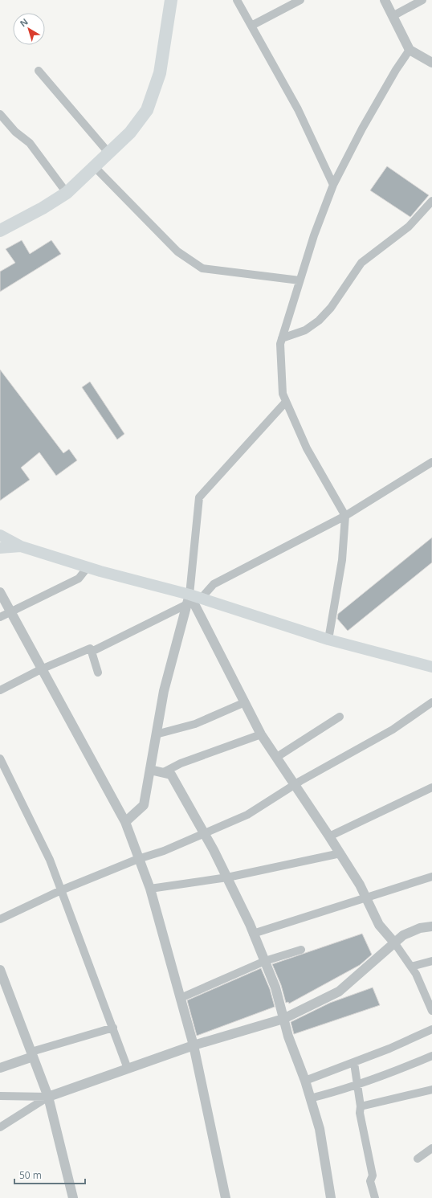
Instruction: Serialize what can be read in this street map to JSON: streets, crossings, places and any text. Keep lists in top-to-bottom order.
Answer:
{
  "scale_bar": "50 m",
  "north": "top left"
}
